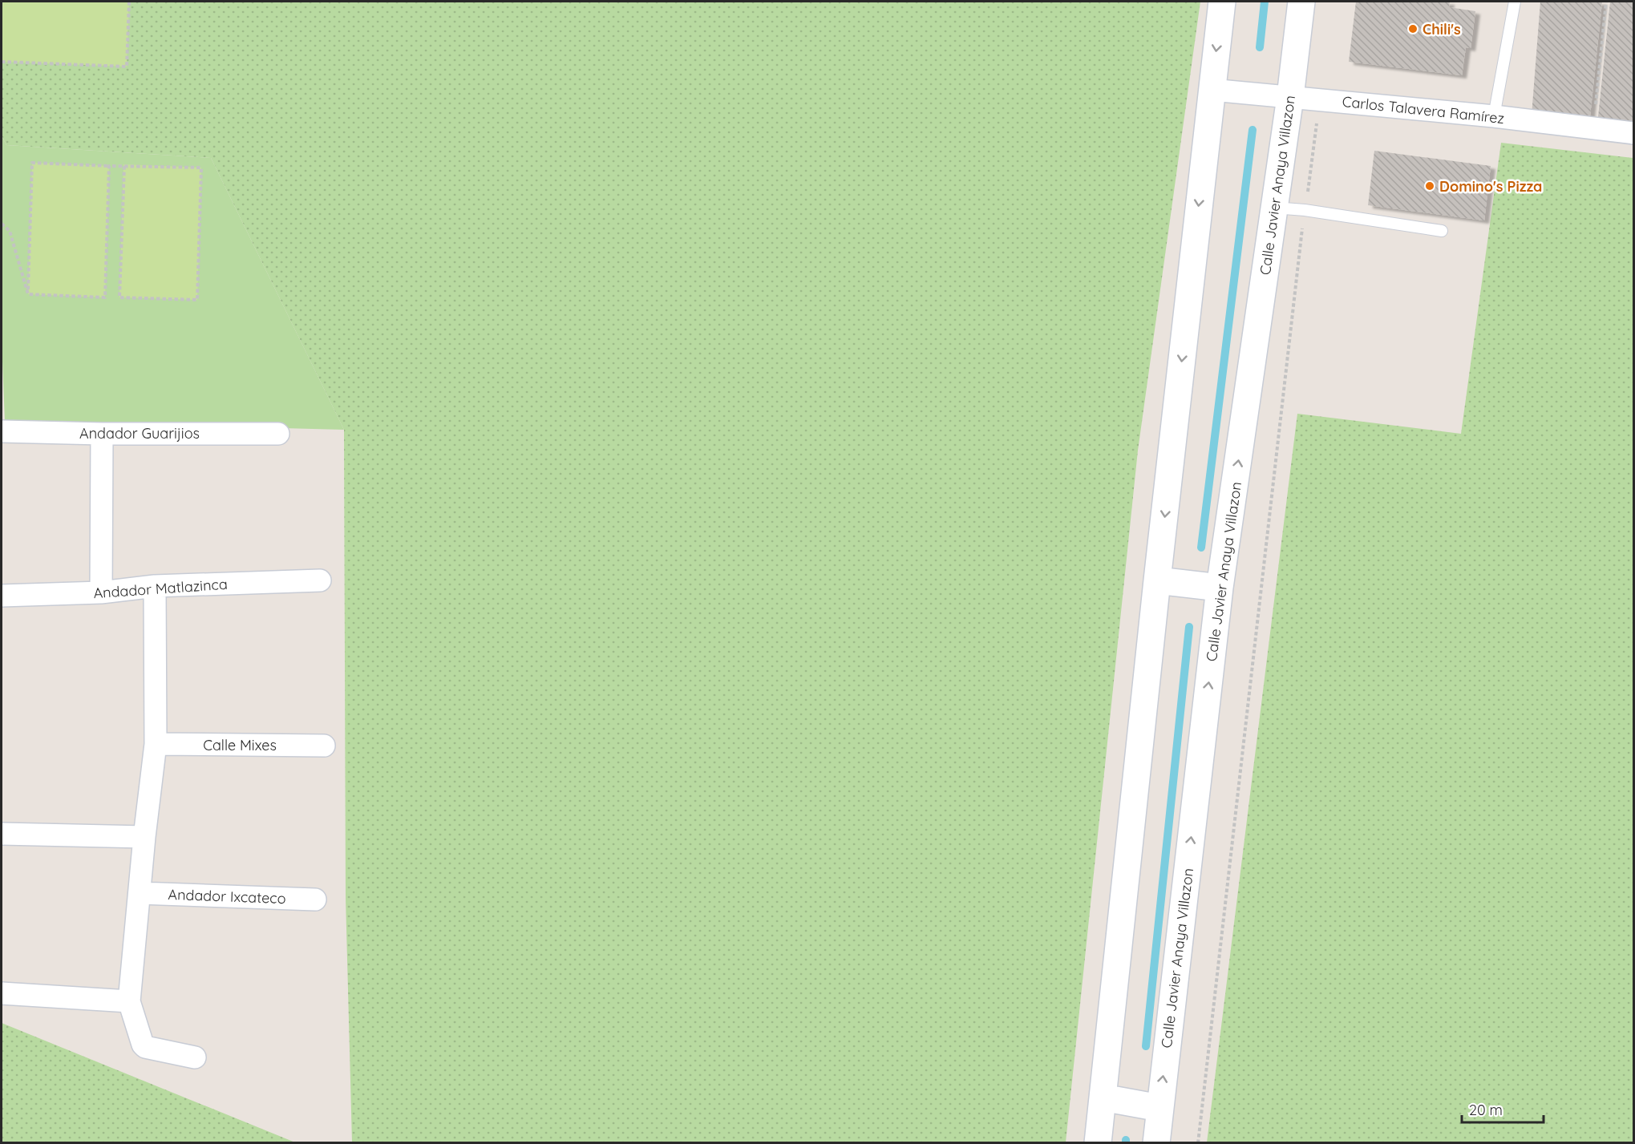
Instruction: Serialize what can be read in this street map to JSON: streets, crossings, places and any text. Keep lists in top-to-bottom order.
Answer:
{
  "streets": {
    "street": [
      "Carlos Talavera Ramírez",
      "Calle Javier Anaya Villazon",
      "Andador Guarijios",
      "Andador Matlazinca",
      "Calle Mixes",
      "Andador Ixcateco"
    ]
  },
  "crossings": [
    ["Carlos Talavera Ramírez", "Calle Javier Anaya Villazon"]
  ],
  "places": ["Chili's", "Domino's Pizza"],
  "scale_bar": "20 m"
}
